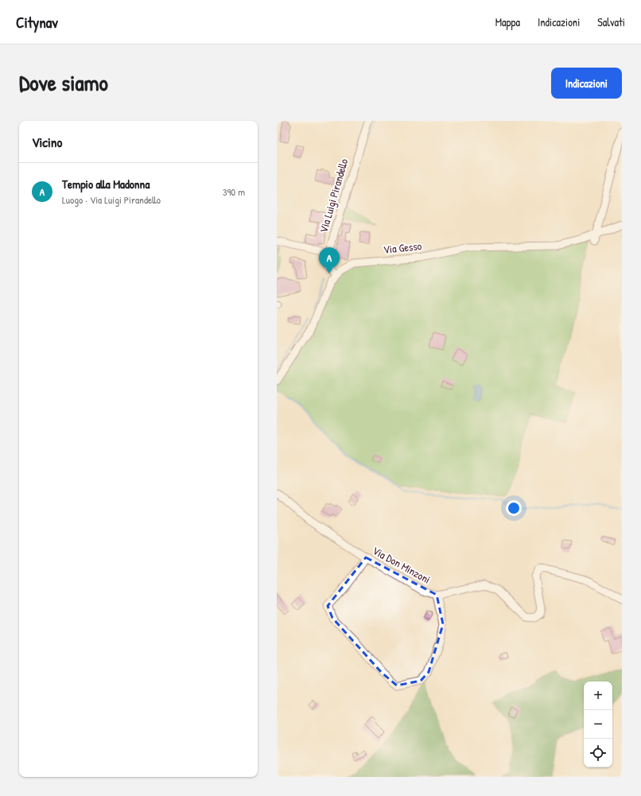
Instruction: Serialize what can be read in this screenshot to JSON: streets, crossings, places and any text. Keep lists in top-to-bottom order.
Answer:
{
  "streets": {
    "street": ["Via Luigi Pirandello", "Via Gesso", "Via Don Minzoni"]
  },
  "crossings": [
    ["Via Luigi Pirandello", "Via Gesso"]
  ],
  "page": {
    "header": "Citynav",
    "nav": ["Mappa", "Indicazioni", "Salvati"],
    "title": "Dove siamo",
    "buttons": "Indicazioni",
    "heading": "Vicino",
    "list": [
      {
        "mark": "A",
        "name": "Tempio alla Madonna",
        "note": "Luogo · Via Luigi Pirandello",
        "value": "390 m"
      }
    ],
    "pins": "A",
    "map_buttons": ["+", "−"]
  }
}
